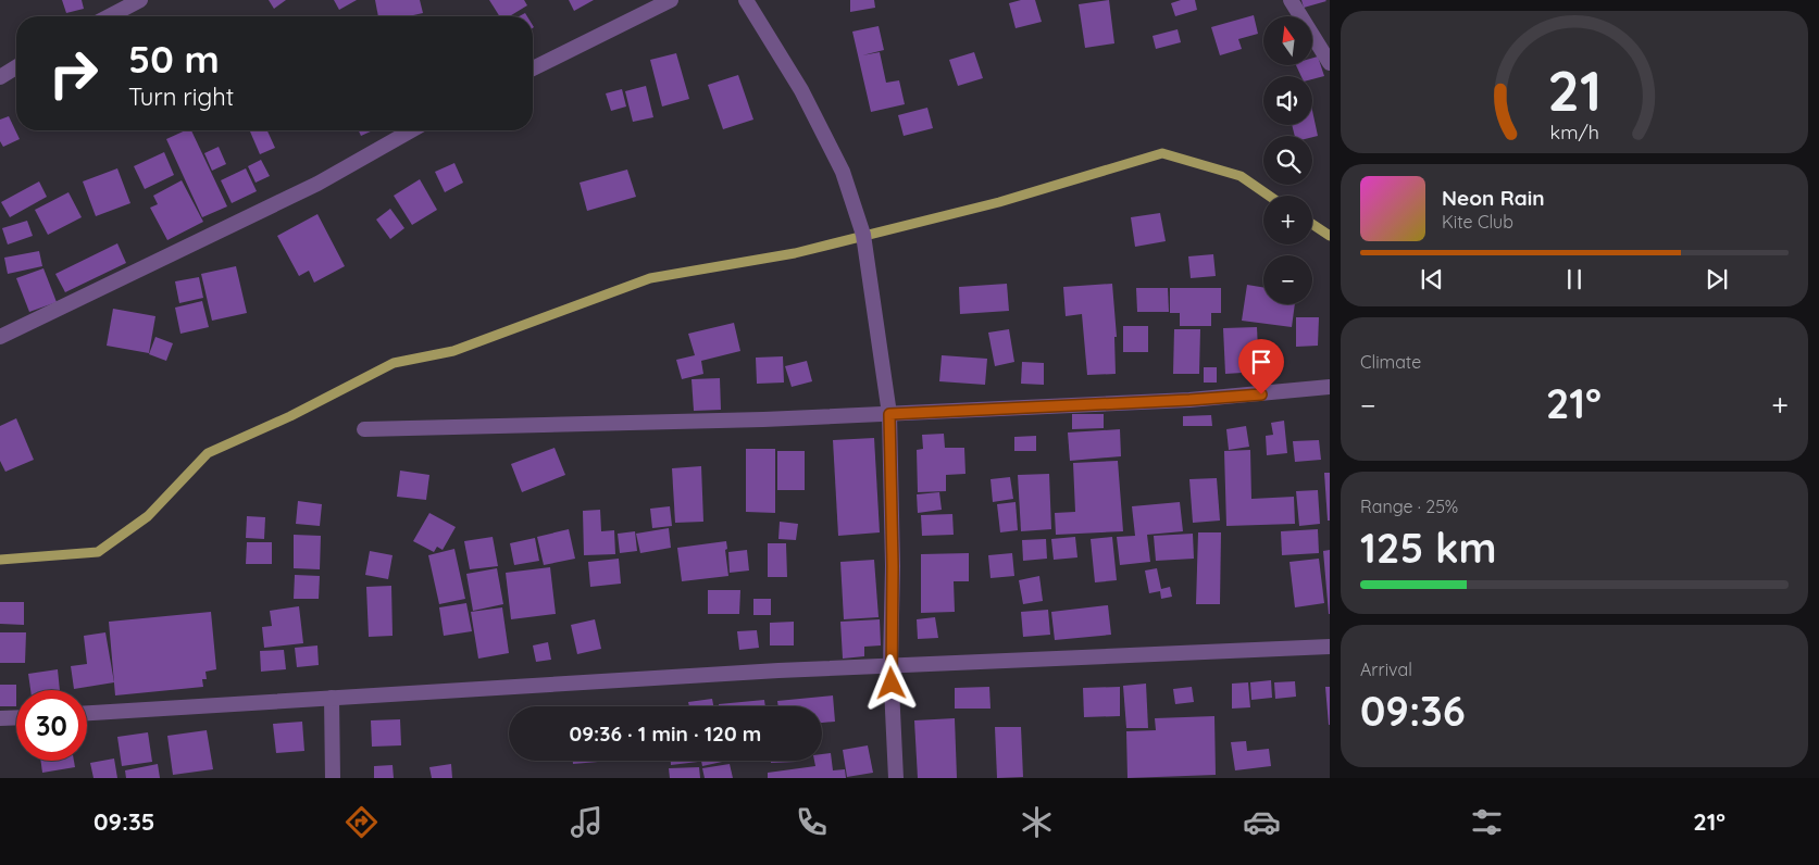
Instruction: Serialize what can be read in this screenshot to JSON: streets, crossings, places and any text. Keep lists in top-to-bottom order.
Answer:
{
  "north": "top",
  "page": {
    "map_buttons": ["+", "−"],
    "turn": ["50 m", "Turn right"],
    "song": ["Neon Rain", "Kite Club"],
    "tile": [
      "Climate",
      ["Range · 25%", "125 km"],
      ["Arrival", "09:36"]
    ],
    "heat": ["−", "21°", "+"],
    "limit": "30",
    "trip": "09:36 · 1 min · 120 m",
    "tabs": ["09:35", "21°"],
    "gauge": ["21", "km/h"]
  }
}
